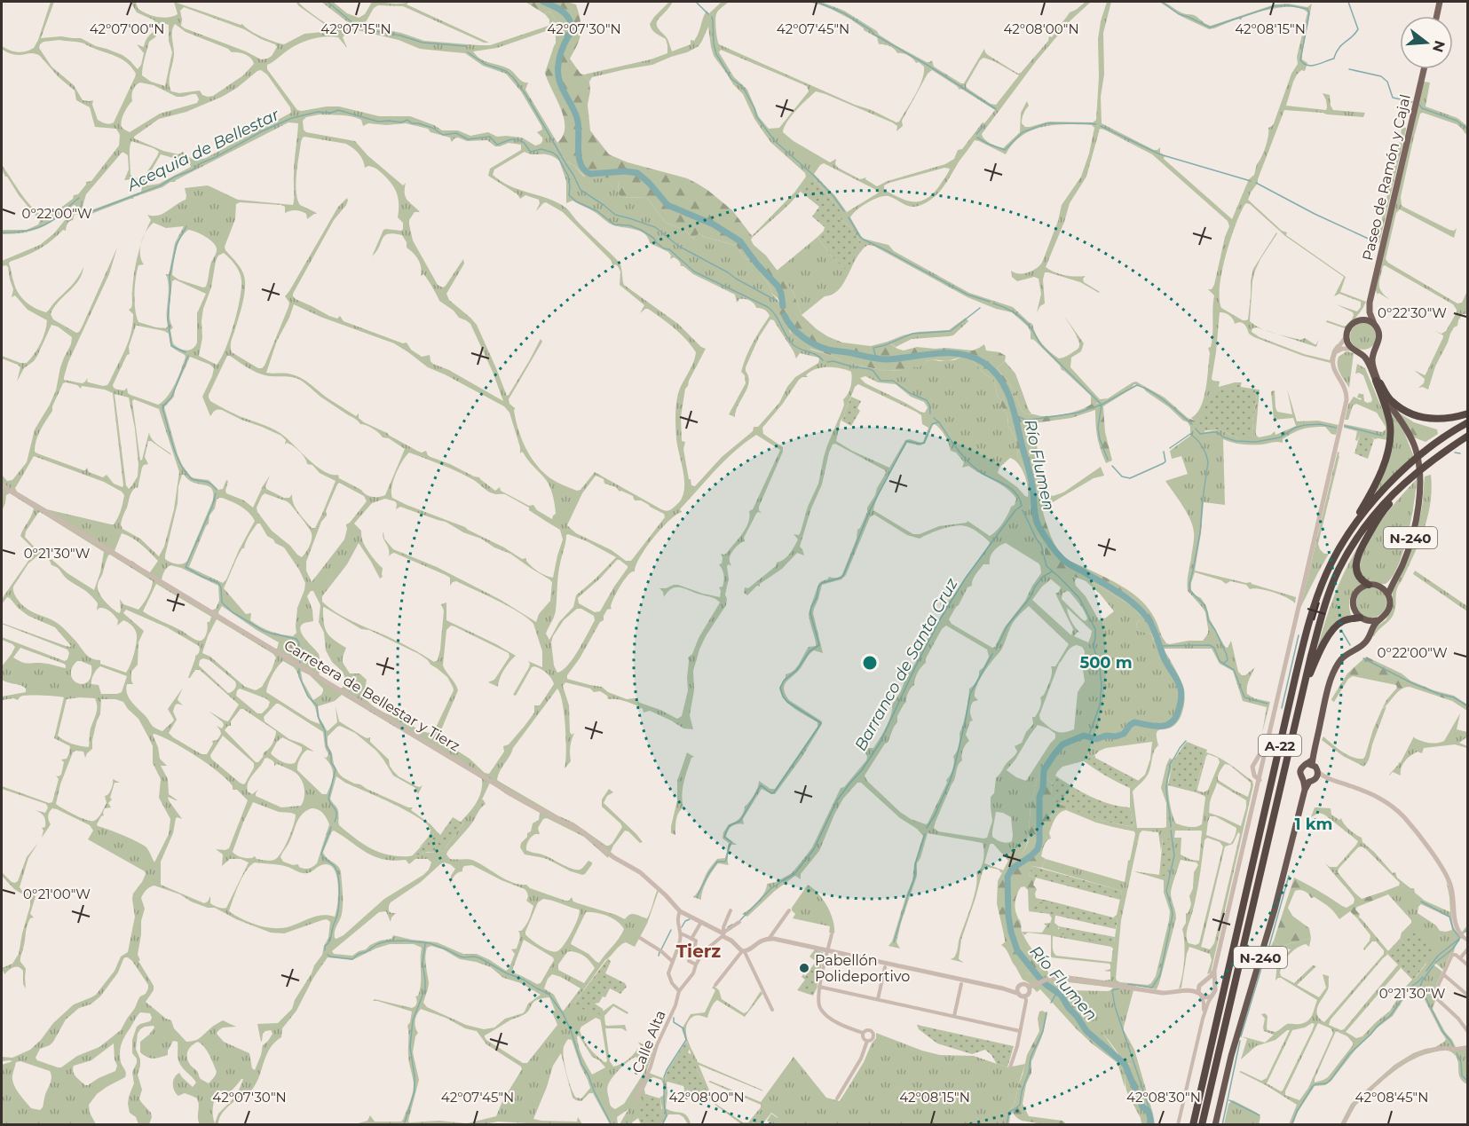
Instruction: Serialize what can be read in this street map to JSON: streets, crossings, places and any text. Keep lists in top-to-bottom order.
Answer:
{
  "streets": {
    "highway": ["N-240", "A-22"],
    "main road": ["Paseo de Ramón y Cajal"],
    "street": ["Carretera de Bellestar y Tierz", "Calle Alta"]
  },
  "districts": ["Tierz"],
  "water": ["Acequia de Bellestar", "Río Flumen", "Barranco de Santa Cruz"],
  "places": ["Pabellón Polideportivo"],
  "north": "right",
  "coordinates": [
    "42°07'00\"N",
    "42°07'15\"N",
    "42°07'30\"N",
    "42°07'45\"N",
    "42°08'00\"N",
    "42°08'15\"N",
    "0°22'00\"W",
    "0°22'30\"W",
    "0°21'30\"W",
    "0°21'00\"W",
    "42°08'30\"N",
    "42°08'45\"N"
  ],
  "rings": ["500 m", "1 km"]
}
